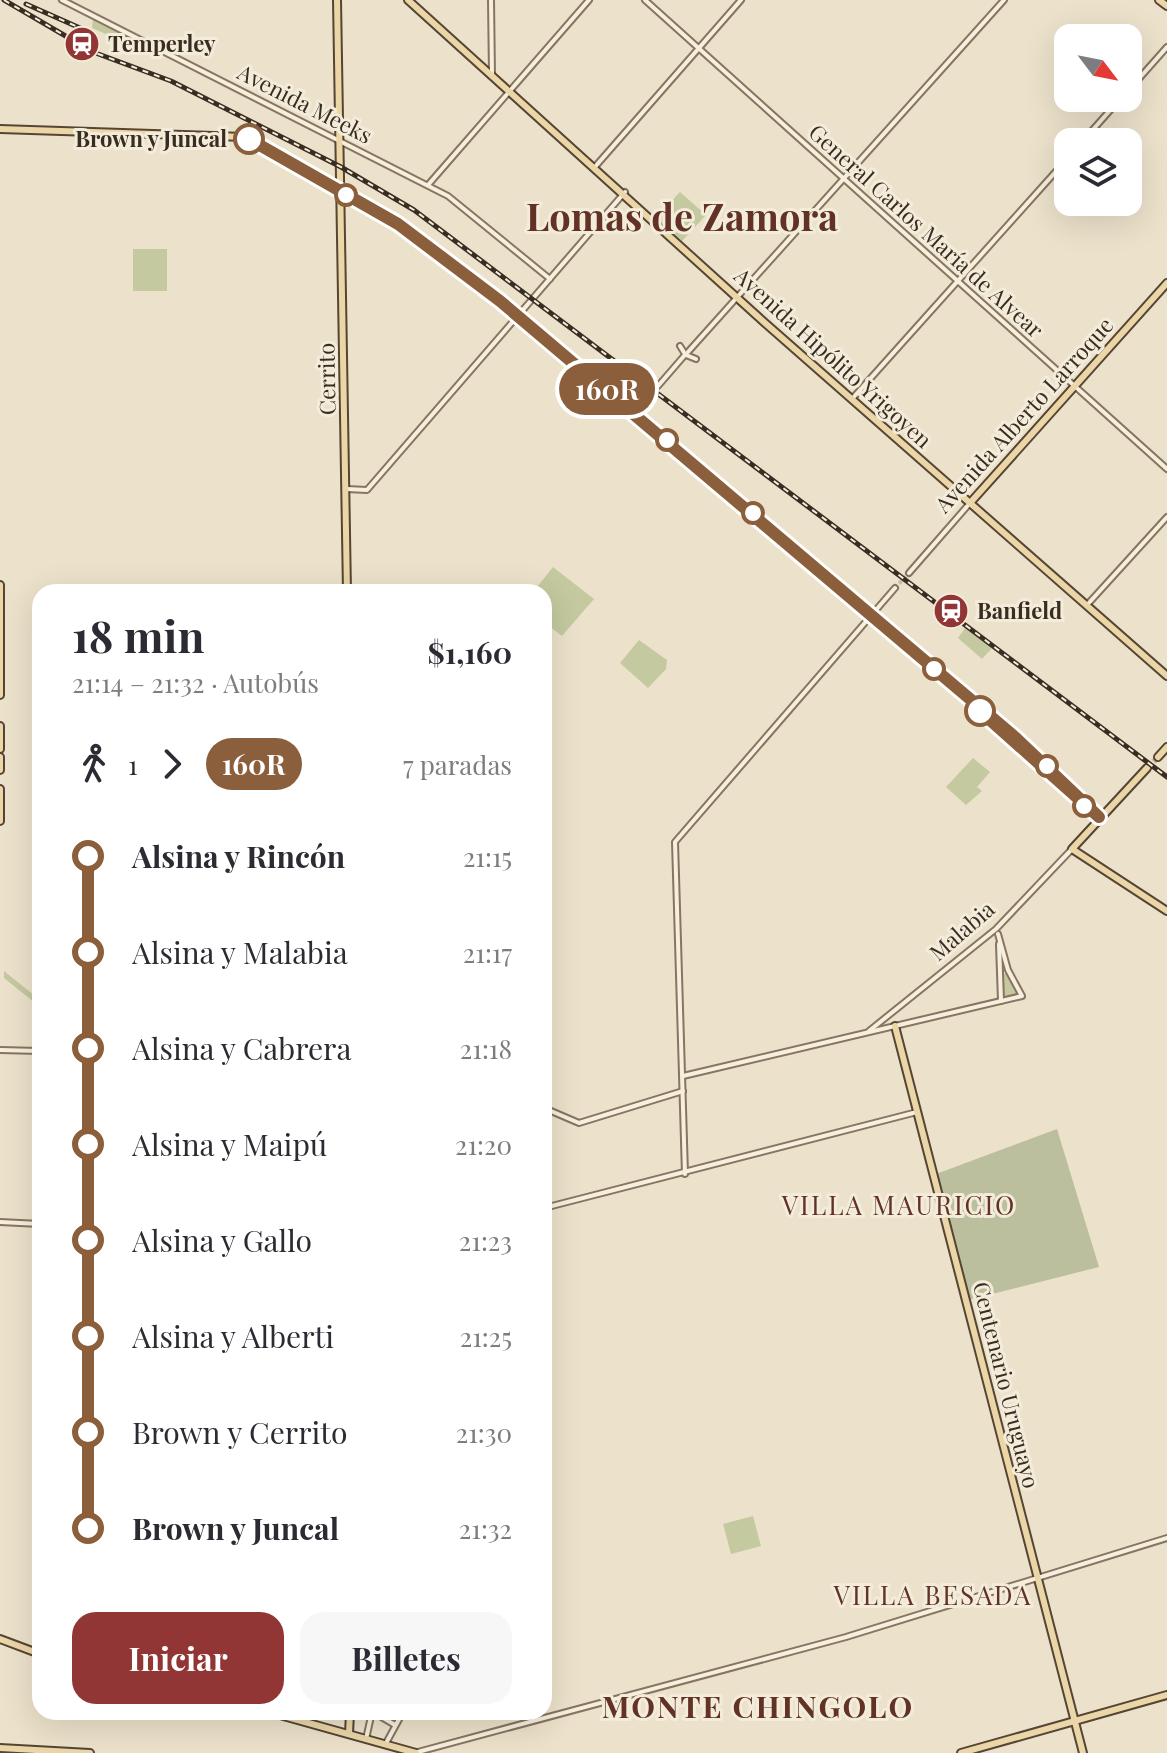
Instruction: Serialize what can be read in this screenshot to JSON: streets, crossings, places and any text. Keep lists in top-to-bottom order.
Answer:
{
  "streets": {
    "main road": [
      "Avenida Hipólito Yrigoyen",
      "Cerrito",
      "Avenida Alberto Larroque",
      "Malabia",
      "Centenario Uruguayo"
    ],
    "street": ["Avenida Meeks", "General Carlos María de Alvear"]
  },
  "crossings": [
    ["Avenida Meeks", "Cerrito"],
    ["General Carlos María de Alvear", "Avenida Alberto Larroque"],
    ["Avenida Hipólito Yrigoyen", "Avenida Alberto Larroque"]
  ],
  "districts": [
    "Lomas de Zamora",
    "VILLA MAURICIO",
    "VILLA BESADA",
    "MONTE CHINGOLO"
  ],
  "places": {
    "station": ["Temperley", "Banfield"],
    "other": ["Brown y Juncal"]
  },
  "lines": ["bus line 160R"],
  "north": "bottom right",
  "page": {
    "on_map": "160R",
    "heading": ["18 min", "21:14 – 21:32 · Autobús", "$1,160"],
    "legs": ["1", "160R", "7 paradas"],
    "list": [
      {
        "name": "Alsina y Rincón",
        "value": "21:15"
      },
      {
        "name": "Alsina y Malabia",
        "value": "21:17"
      },
      {
        "name": "Alsina y Cabrera",
        "value": "21:18"
      },
      {
        "name": "Alsina y Maipú",
        "value": "21:20"
      },
      {
        "name": "Alsina y Gallo",
        "value": "21:23"
      },
      {
        "name": "Alsina y Alberti",
        "value": "21:25"
      },
      {
        "name": "Brown y Cerrito",
        "value": "21:30"
      },
      {
        "name": "Brown y Juncal",
        "value": "21:32"
      }
    ],
    "buttons": ["Iniciar", "Billetes"]
  }
}
